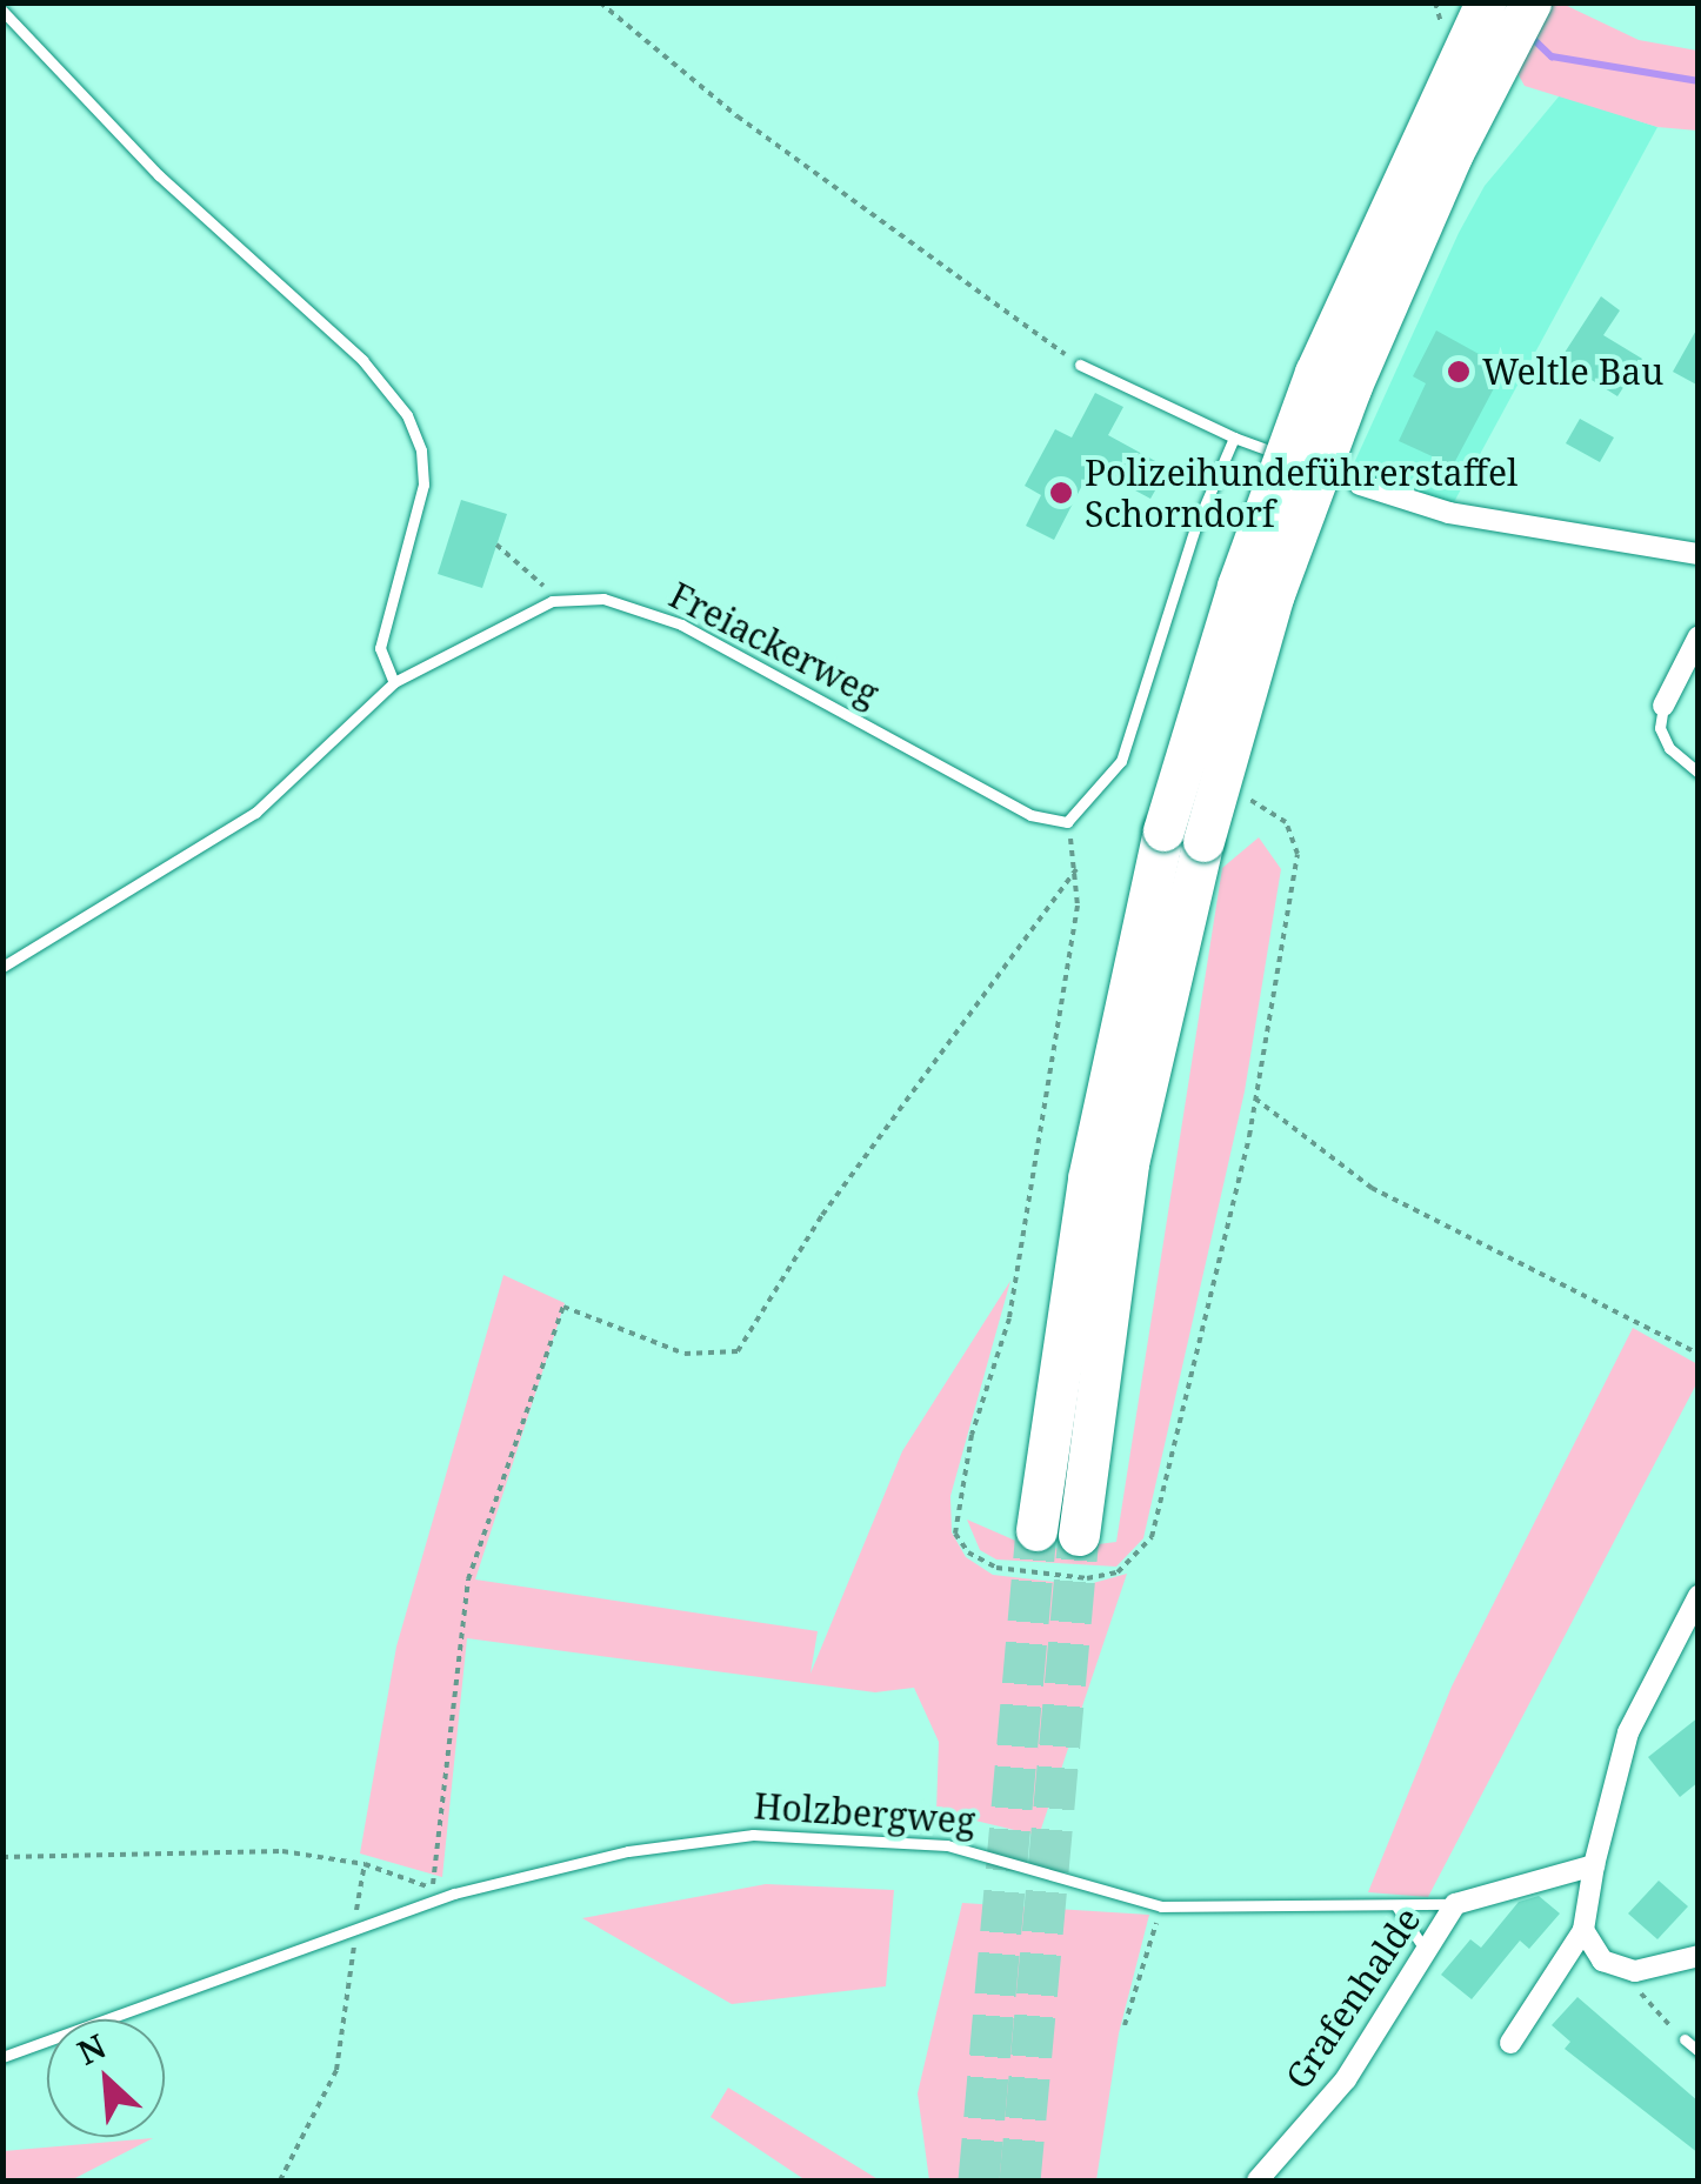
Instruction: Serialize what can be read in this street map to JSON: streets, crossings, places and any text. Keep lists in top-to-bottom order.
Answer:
{
  "streets": {
    "street": ["Holzbergweg", "Grafenhalde"],
    "lane": ["Freiackerweg"]
  },
  "crossings": [
    ["Holzbergweg", "Grafenhalde"]
  ],
  "places": ["Weltle Bau", "Polizeihundeführerstaffel Schorndorf"],
  "north": "top left"
}
